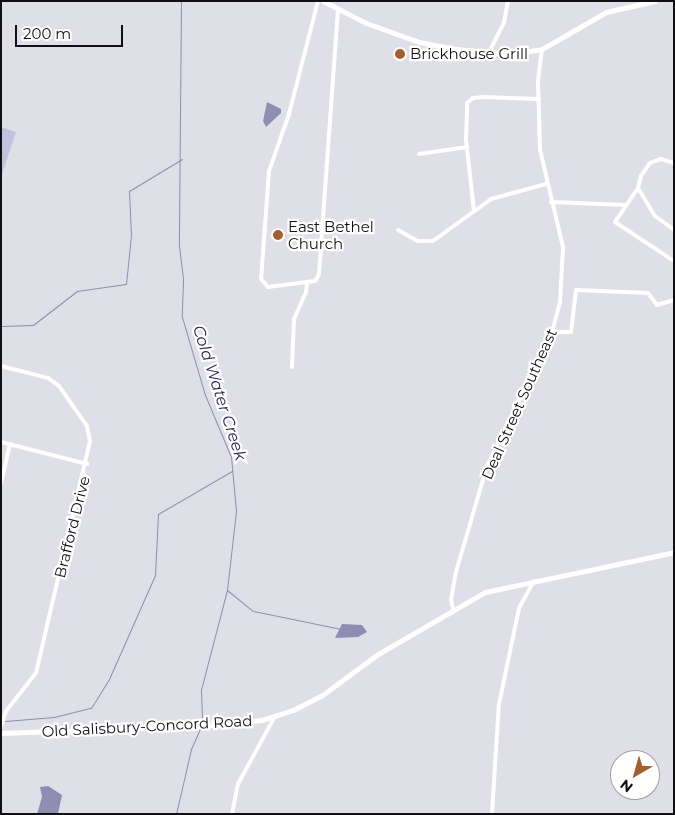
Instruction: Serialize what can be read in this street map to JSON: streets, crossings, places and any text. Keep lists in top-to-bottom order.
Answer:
{
  "streets": {
    "main road": ["Old Salisbury-Concord Road"],
    "street": ["Deal Street Southeast", "Brafford Drive"]
  },
  "crossings": [
    ["Deal Street Southeast", "Old Salisbury-Concord Road"]
  ],
  "water": ["Cold Water Creek"],
  "places": ["Brickhouse Grill", "East Bethel Church"],
  "scale_bar": "200 m",
  "north": "bottom left"
}
